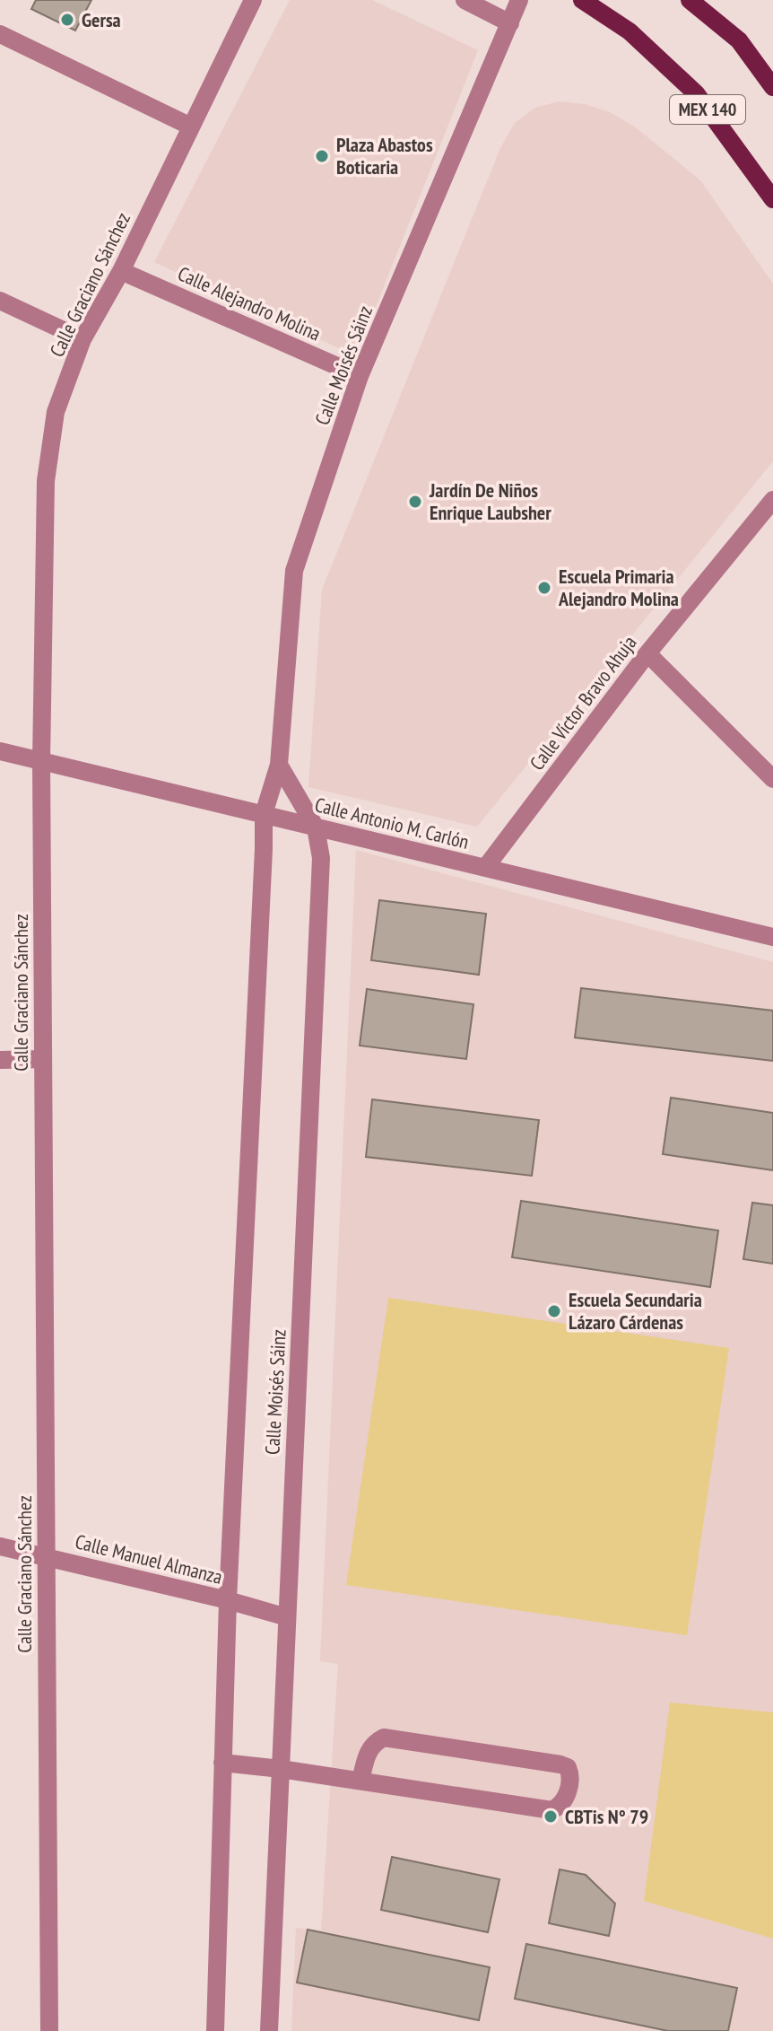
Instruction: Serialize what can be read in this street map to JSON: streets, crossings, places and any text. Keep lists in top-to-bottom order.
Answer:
{
  "streets": {
    "main road": ["MEX 140"],
    "street": [
      "Calle Graciano Sánchez",
      "Calle Alejandro Molina",
      "Calle Moisés Sáinz",
      "Calle Víctor Bravo Ahuja",
      "Calle Antonio M. Carlón",
      "Calle Manuel Almanza"
    ]
  },
  "crossings": [
    ["Calle Graciano Sánchez", "Calle Alejandro Molina"],
    ["Calle Graciano Sánchez", "Calle Antonio M. Carlón"],
    ["Calle Graciano Sánchez", "Calle Manuel Almanza"],
    ["Calle Alejandro Molina", "Calle Moisés Sáinz"],
    ["Calle Moisés Sáinz", "Calle Antonio M. Carlón"],
    ["Calle Moisés Sáinz", "Calle Manuel Almanza"],
    ["Calle Víctor Bravo Ahuja", "Calle Antonio M. Carlón"]
  ],
  "places": [
    "Gersa",
    "Plaza Abastos Boticaria",
    "Jardín De Niños Enrique Laubsher",
    "Escuela Primaria Alejandro Molina",
    "Escuela Secundaria Lázaro Cárdenas",
    "CBTis N° 79"
  ]
}
